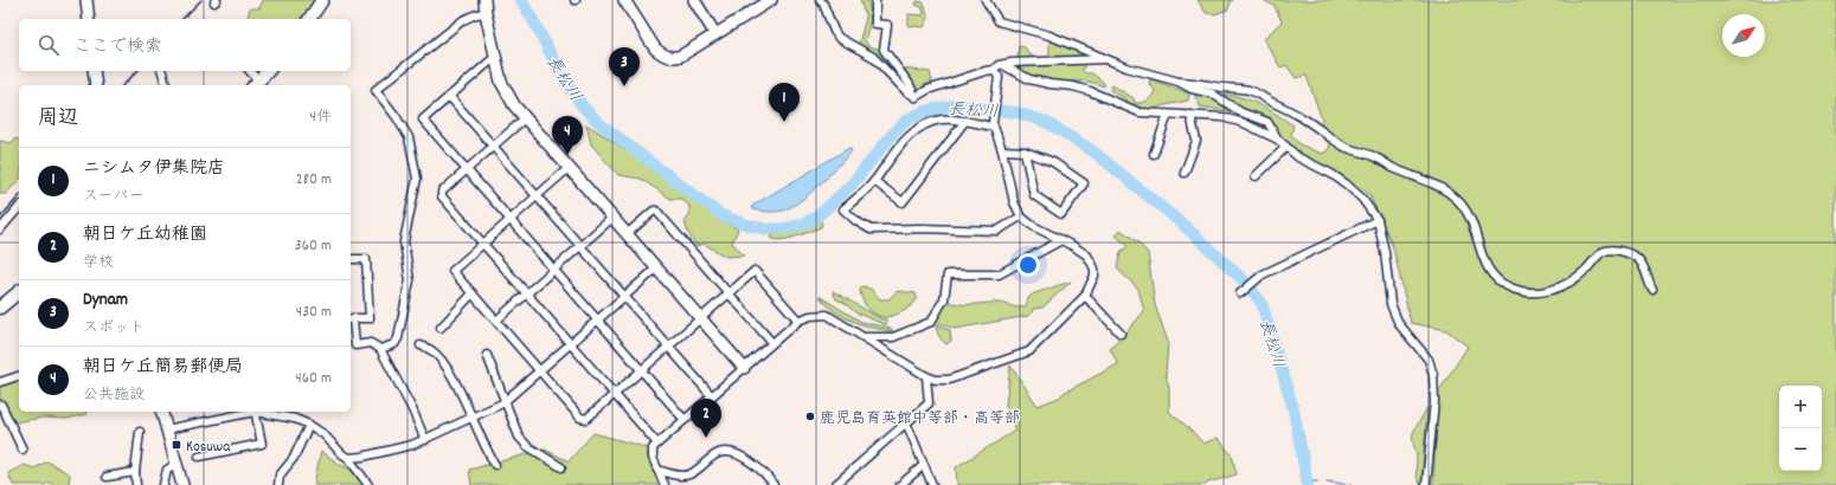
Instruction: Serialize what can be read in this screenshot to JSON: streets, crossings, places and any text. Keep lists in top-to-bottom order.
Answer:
{
  "water": ["長松川"],
  "places": {
    "other": ["鹿児島育英館中等部・高等部"],
    "transit": ["Kosuwa"]
  },
  "north": "top right",
  "page": {
    "search": "ここで検索",
    "pins": [
      "3",
      "1",
      "4",
      "2"
    ],
    "heading": ["周辺", "4件"],
    "list": [
      {
        "mark": "1",
        "name": "ニシムタ伊集院店",
        "note": "スーパー",
        "value": "280 m"
      },
      {
        "mark": "2",
        "name": "朝日ケ丘幼稚園",
        "note": "学校",
        "value": "360 m"
      },
      {
        "mark": "3",
        "name": "Dynam",
        "note": "スポット",
        "value": "430 m"
      },
      {
        "mark": "4",
        "name": "朝日ケ丘簡易郵便局",
        "note": "公共施設",
        "value": "460 m"
      }
    ],
    "map_buttons": ["+", "−"]
  }
}
